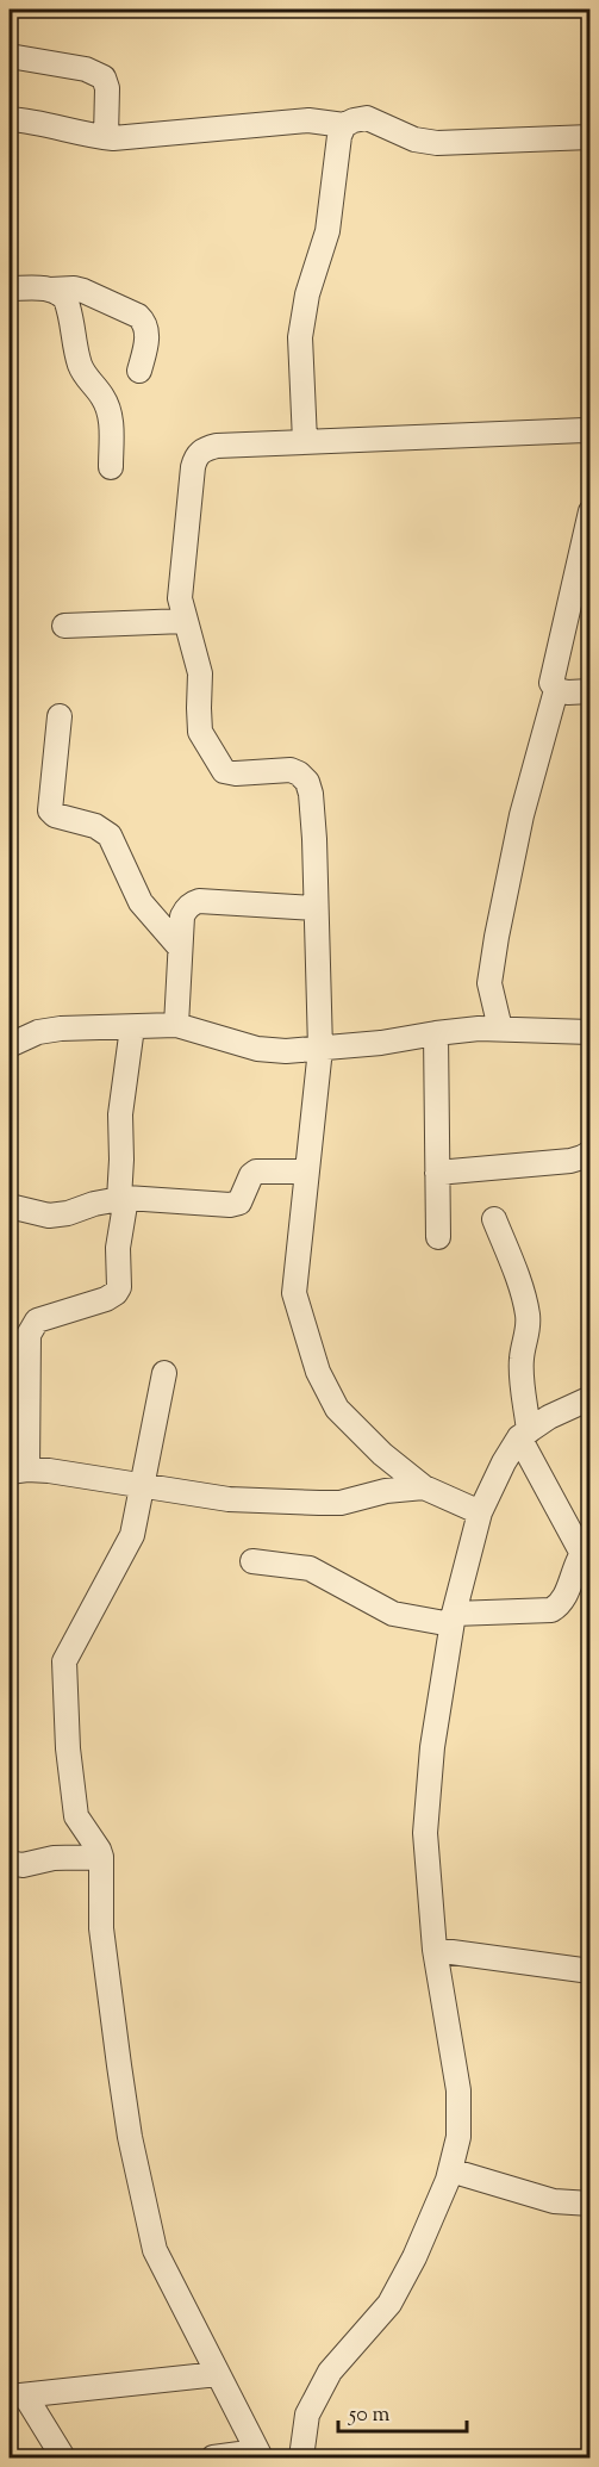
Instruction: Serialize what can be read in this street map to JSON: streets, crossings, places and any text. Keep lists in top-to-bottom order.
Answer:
{
  "scale_bar": "50 m"
}
